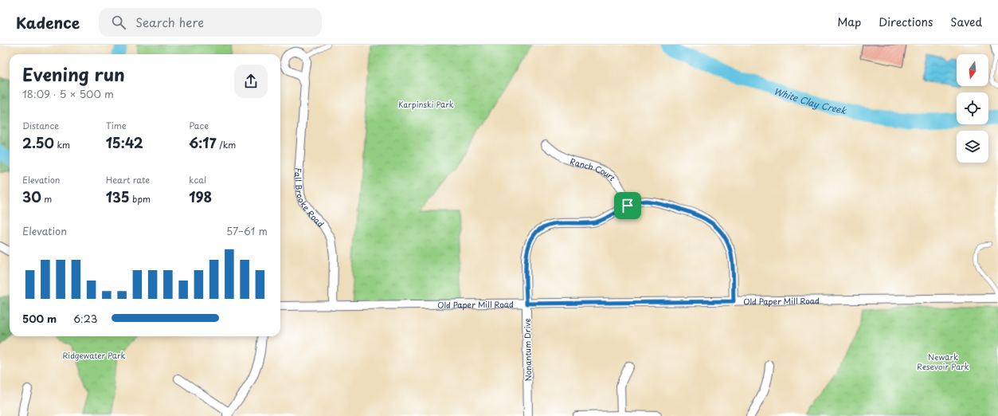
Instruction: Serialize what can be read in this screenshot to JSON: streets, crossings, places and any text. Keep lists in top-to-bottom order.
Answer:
{
  "streets": {
    "street": [
      "Ranch Court",
      "Fall Brooke Road",
      "Old Paper Mill Road",
      "Nonantum Drive"
    ]
  },
  "crossings": [
    ["Ranch Court", "Nonantum Drive"],
    ["Fall Brooke Road", "Old Paper Mill Road"],
    ["Old Paper Mill Road", "Nonantum Drive"]
  ],
  "water": ["White Clay Creek"],
  "parks": ["Karpinski Park", "Ridgewater Park", "Newark Resevoir Park"],
  "north": "bottom",
  "page": {
    "header": "Kadence",
    "search": "Search here",
    "nav": ["Map", "Directions", "Saved"],
    "heading": ["Evening run", "18:09 · 5 × 500 m"],
    "stats": [
      ["Distance", "2.50 km"],
      ["Time", "15:42"],
      ["Pace", "6:17 /km"],
      ["Elevation", "30 m"],
      ["Heart rate", "135 bpm"],
      ["kcal", "198"]
    ],
    "chart": ["Elevation", "57–61 m"],
    "list": [
      {
        "name": "500 m",
        "note": "6:23"
      }
    ]
  }
}
